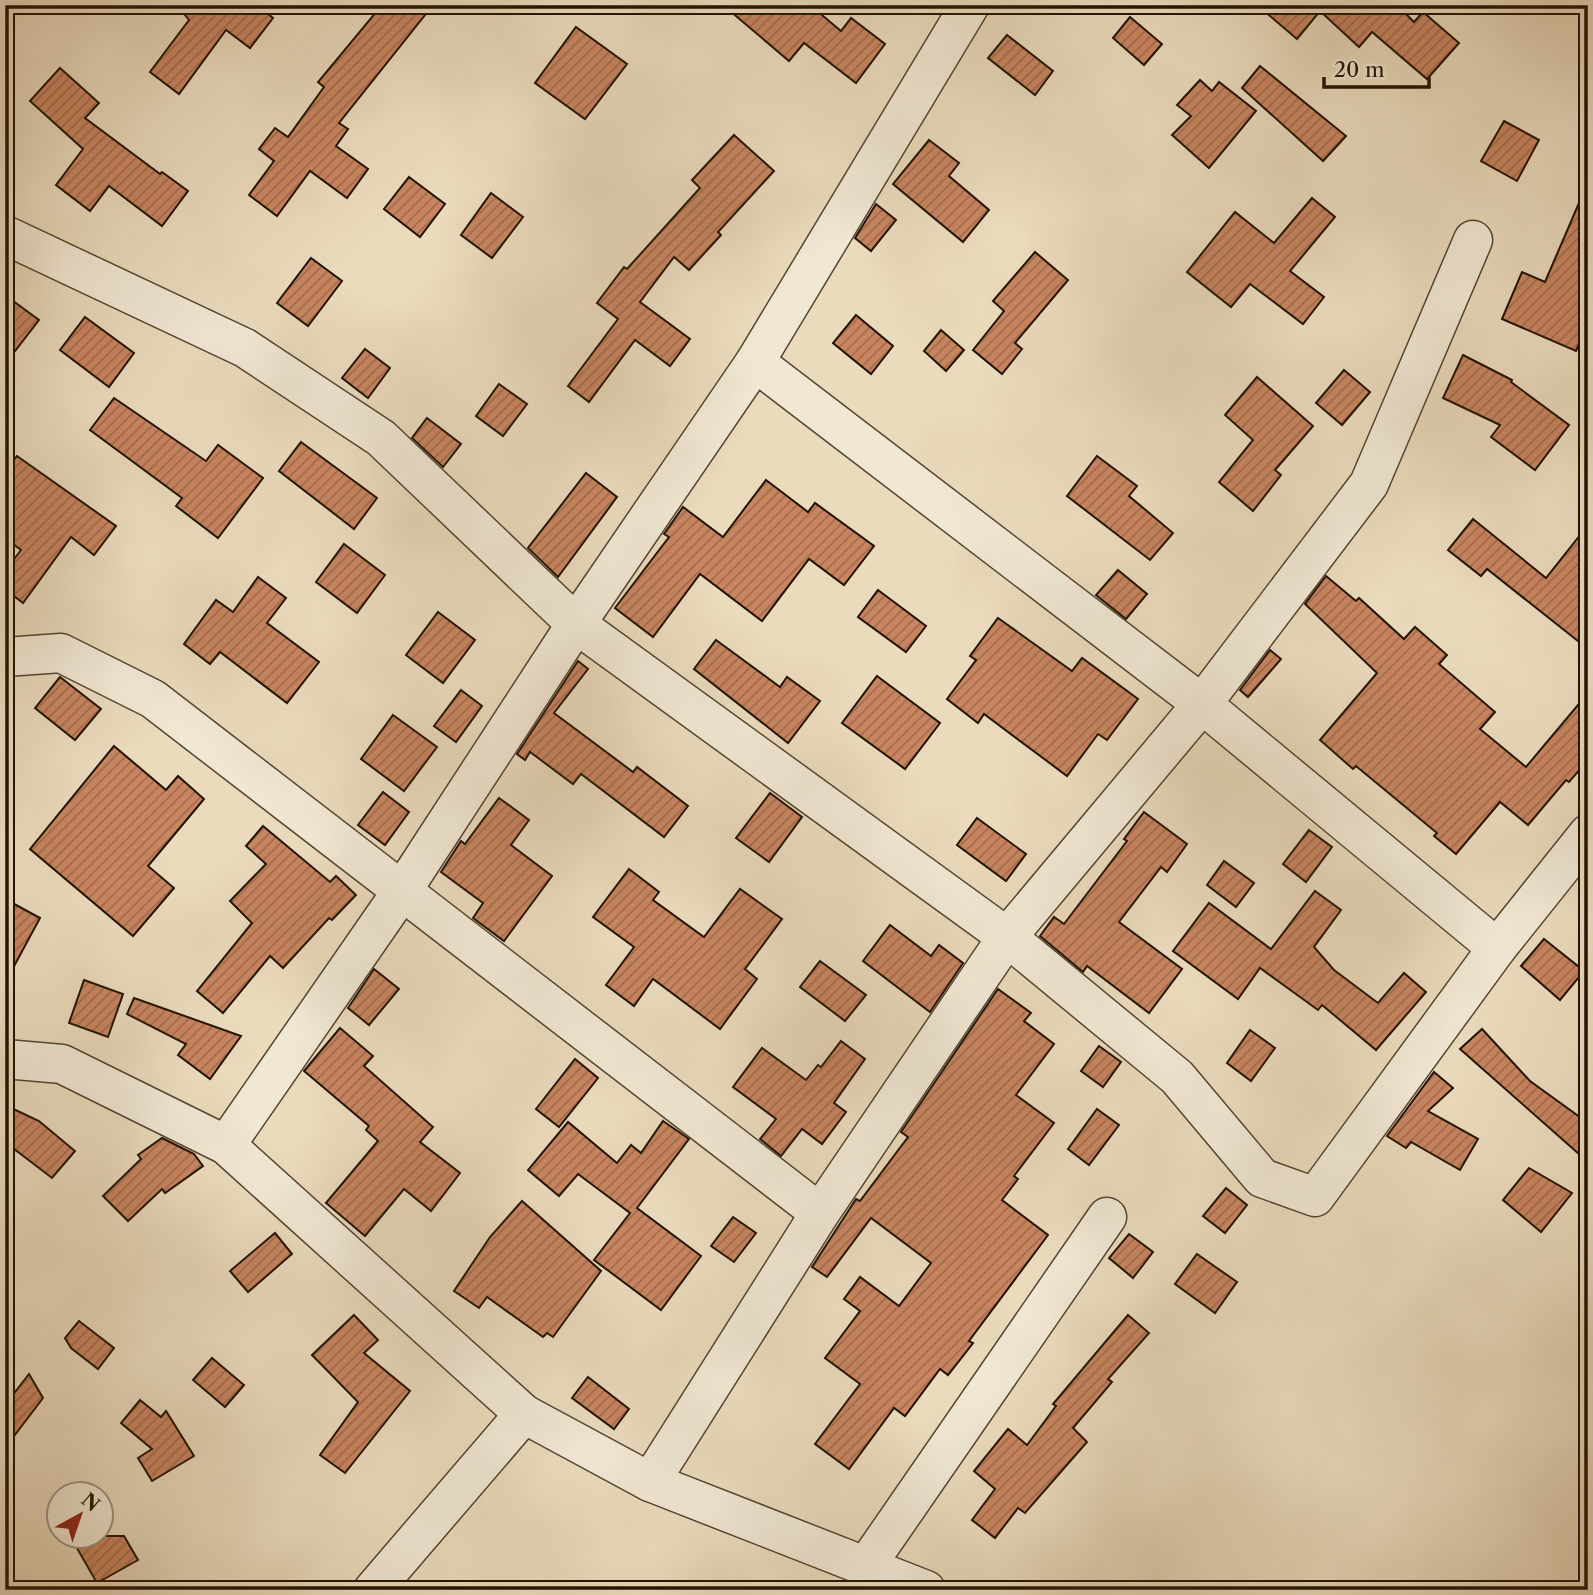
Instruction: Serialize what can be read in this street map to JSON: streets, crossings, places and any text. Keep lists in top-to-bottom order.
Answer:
{
  "scale_bar": "20 m",
  "north": "top right"
}
